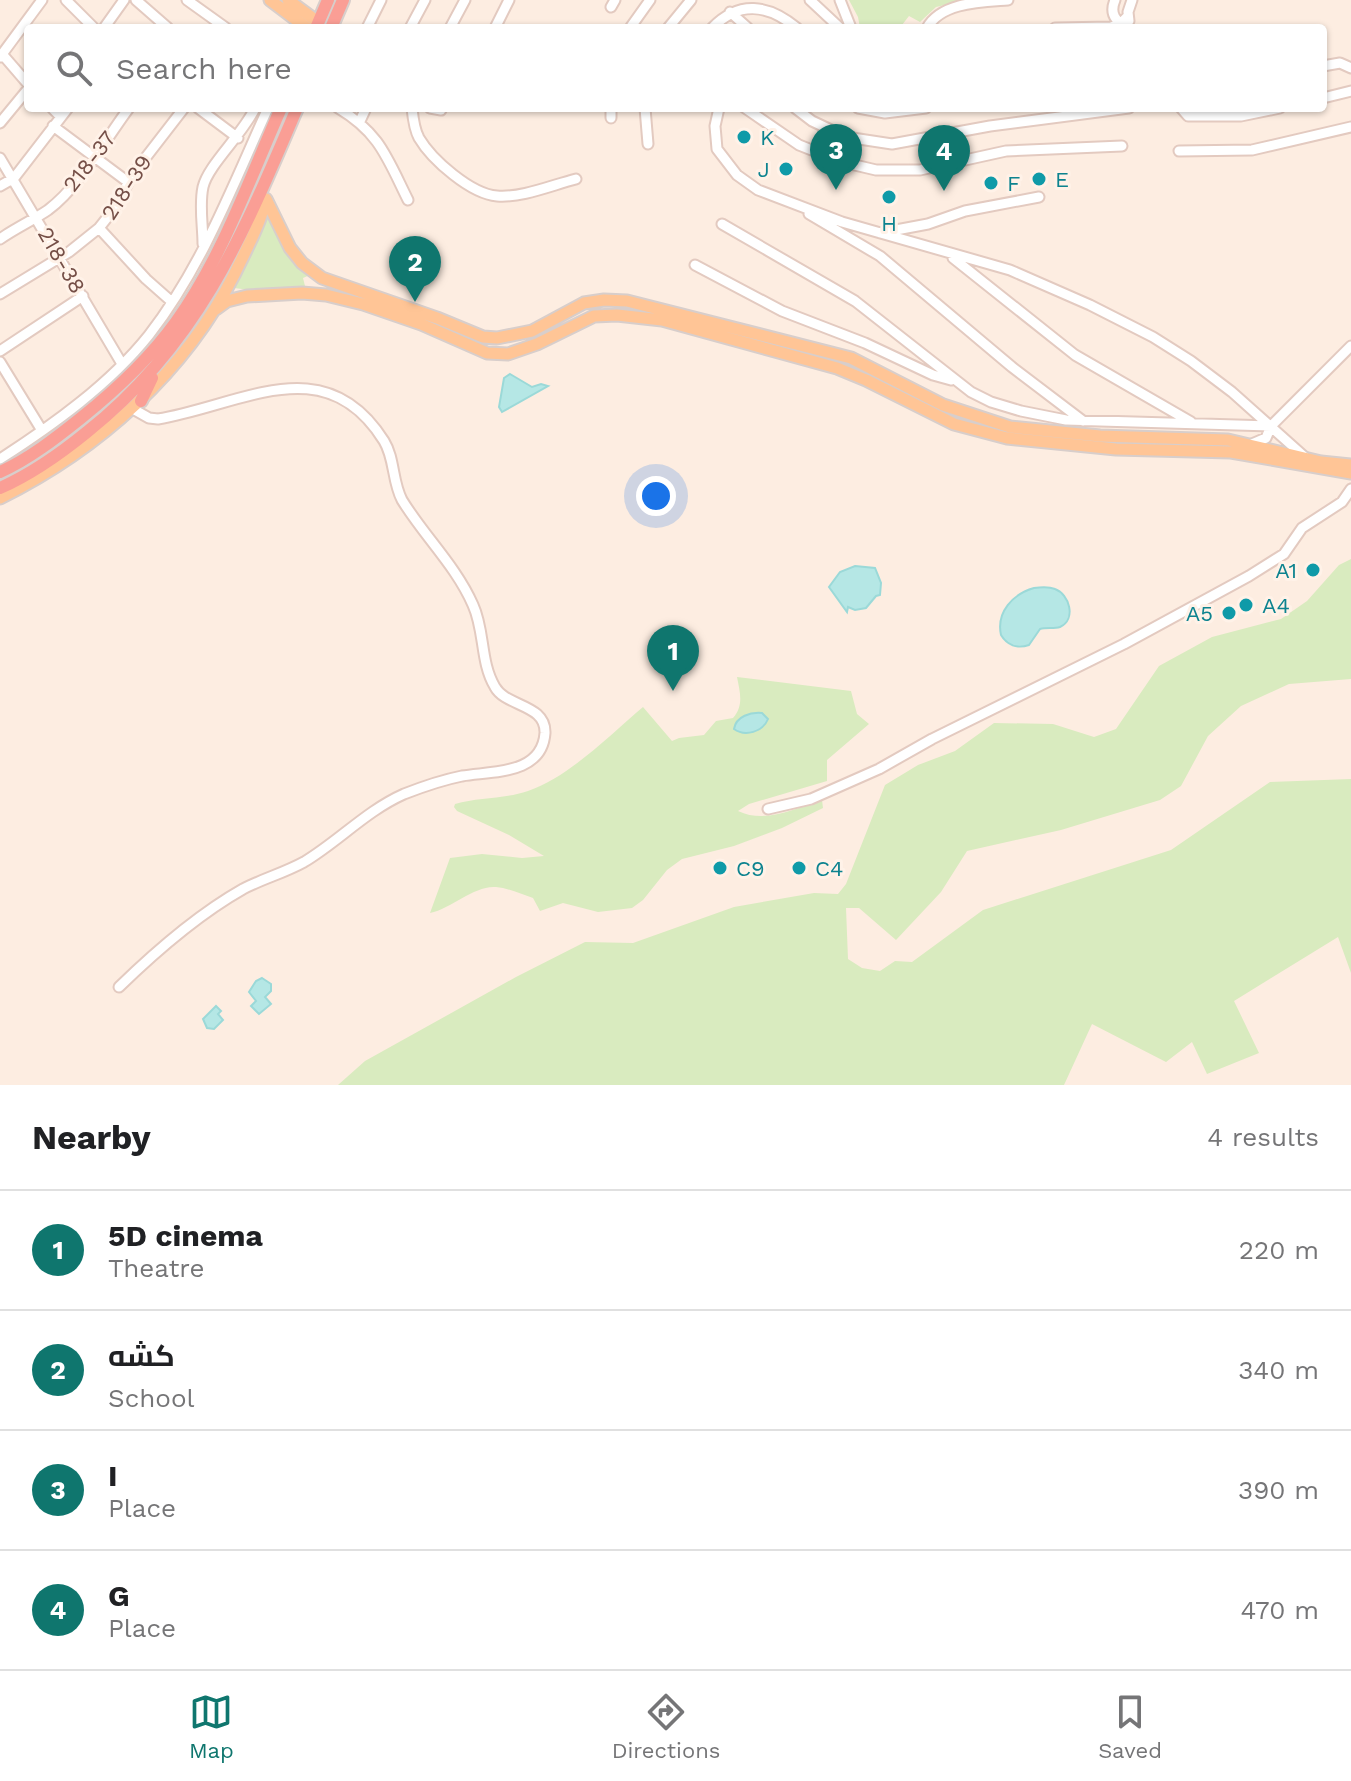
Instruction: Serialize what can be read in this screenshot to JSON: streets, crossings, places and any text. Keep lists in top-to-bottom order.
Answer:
{
  "streets": {
    "street": ["218-37", "218-39", "218-38"]
  },
  "crossings": [
    ["218-37", "218-38"],
    ["218-39", "218-38"]
  ],
  "places": [
    "K",
    "J",
    "E",
    "F",
    "H",
    "A1",
    "A4",
    "A5",
    "C9",
    "C4"
  ],
  "page": {
    "search": "Search here",
    "pins": [
      "3",
      "4",
      "2",
      "1"
    ],
    "heading": ["Nearby", "4 results"],
    "list": [
      {
        "mark": "1",
        "name": "5D cinema",
        "note": "Theatre",
        "value": "220 m"
      },
      {
        "mark": "2",
        "name": "كشه",
        "note": "School",
        "value": "340 m"
      },
      {
        "mark": "3",
        "name": "I",
        "note": "Place",
        "value": "390 m"
      },
      {
        "mark": "4",
        "name": "G",
        "note": "Place",
        "value": "470 m"
      }
    ],
    "nav": ["Map", "Directions", "Saved"]
  }
}
